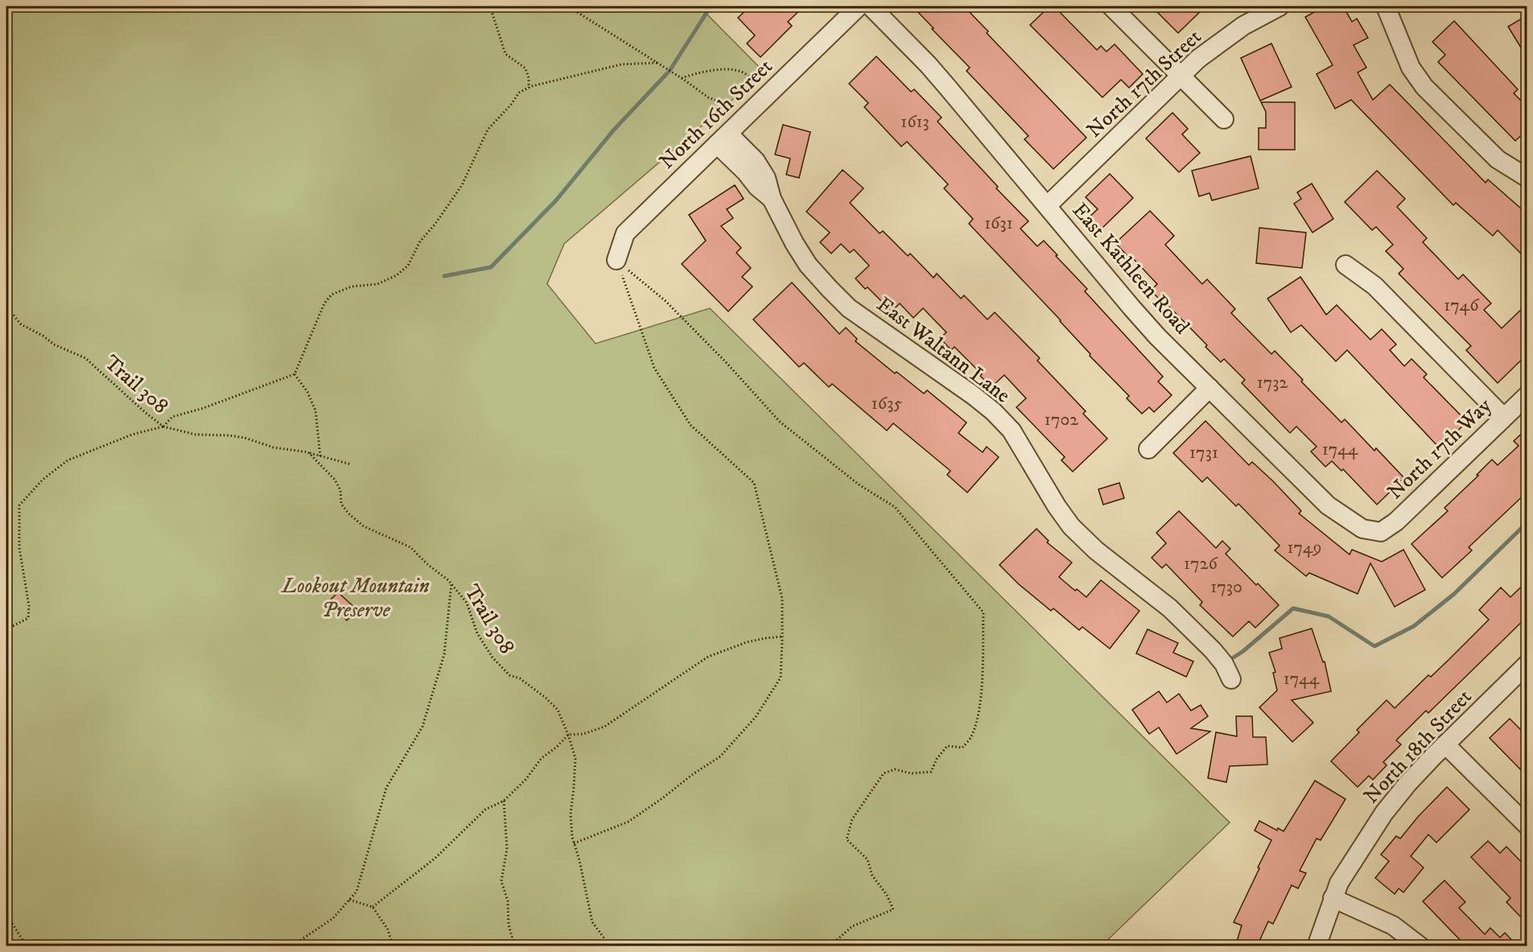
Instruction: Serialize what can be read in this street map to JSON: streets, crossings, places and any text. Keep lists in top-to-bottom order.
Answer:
{
  "streets": {
    "street": [
      "North 17th Street",
      "North 16th Street",
      "East Kathleen Road",
      "East Waltann Lane",
      "North 17th Way",
      "North 18th Street"
    ],
    "path": ["Trail 308"]
  },
  "crossings": [
    ["North 17th Street", "East Kathleen Road"],
    ["North 16th Street", "East Waltann Lane"],
    ["East Kathleen Road", "North 17th Way"]
  ],
  "parks": ["Lookout Mountain Preserve"],
  "house_numbers": [
    "1613",
    "1631",
    "1746",
    "1732",
    "1635",
    "1702",
    "1744",
    "1731",
    "1749",
    "1726",
    "1730",
    "1744"
  ]
}
